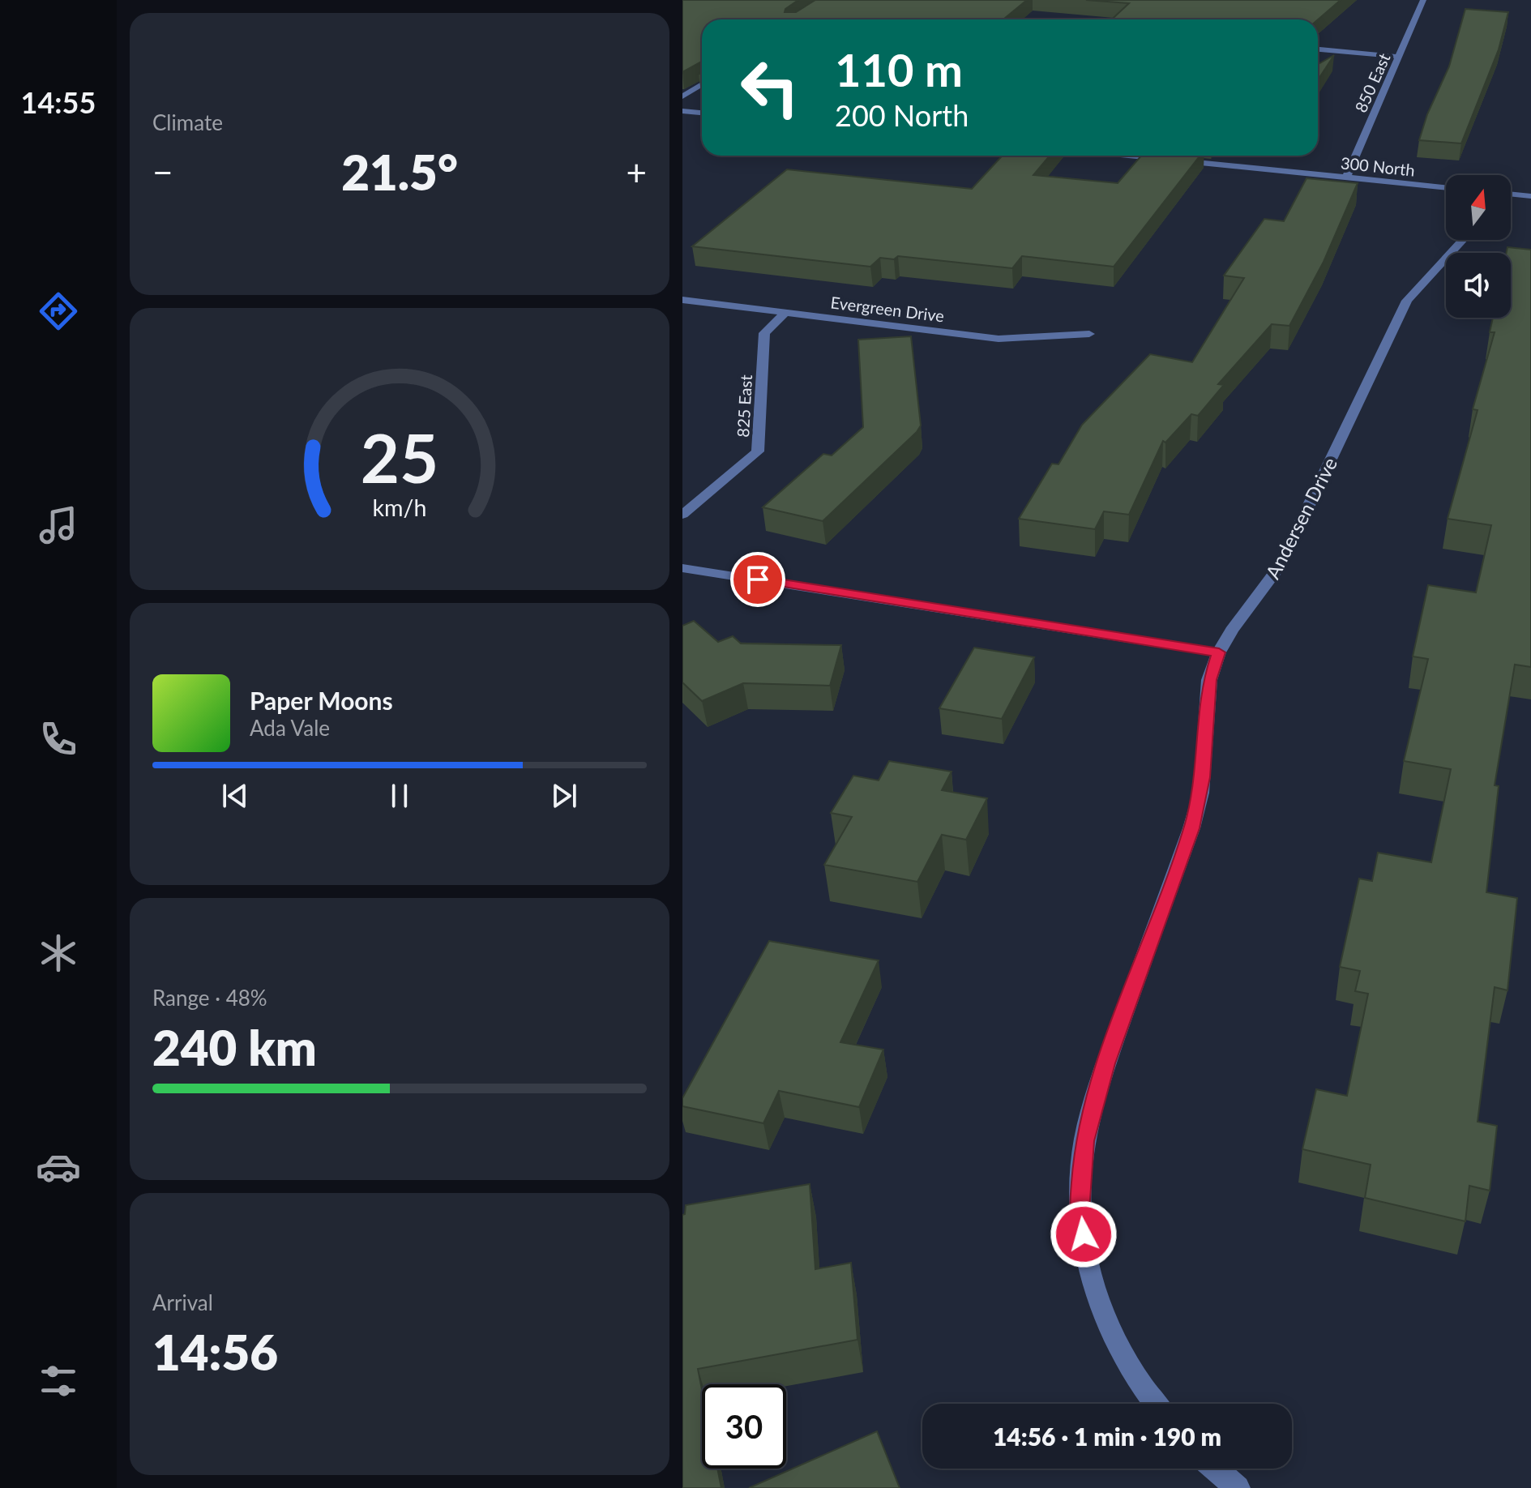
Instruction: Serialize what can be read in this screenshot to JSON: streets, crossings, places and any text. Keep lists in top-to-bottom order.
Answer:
{
  "streets": {
    "street": [
      "850 East",
      "300 North",
      "Evergreen Drive",
      "825 East",
      "Andersen Drive"
    ]
  },
  "crossings": [
    ["850 East", "300 North"],
    ["Evergreen Drive", "825 East"]
  ],
  "north": "top",
  "page": {
    "tabs": "14:55",
    "tile": [
      "Climate",
      ["Range · 48%", "240 km"],
      ["Arrival", "14:56"]
    ],
    "turn": ["110 m", "200 North"],
    "heat": ["−", "21.5°", "+"],
    "song": ["Paper Moons", "Ada Vale"],
    "limit": "30",
    "trip": "14:56 · 1 min · 190 m",
    "gauge": ["25", "km/h"]
  }
}
